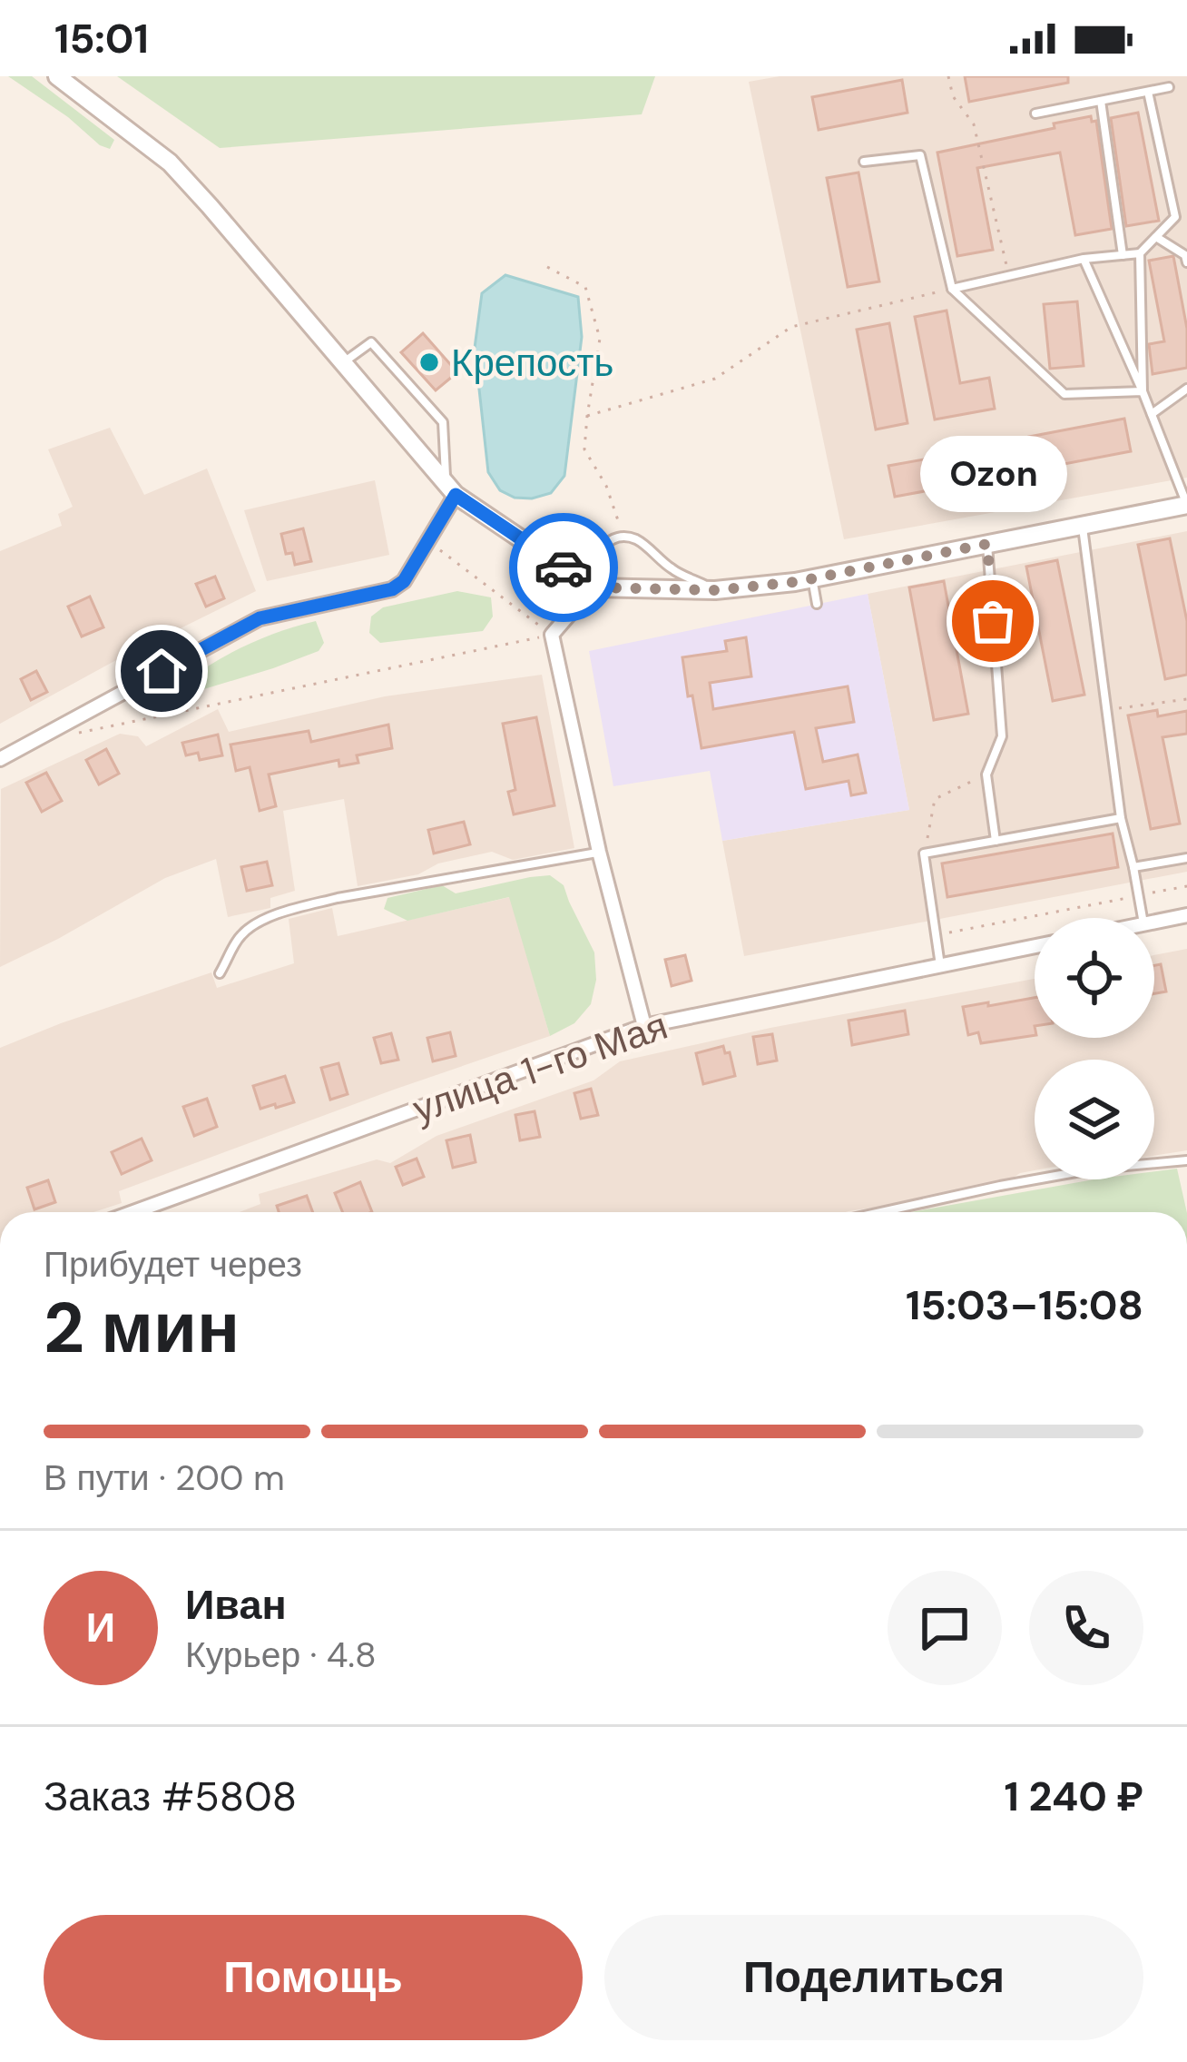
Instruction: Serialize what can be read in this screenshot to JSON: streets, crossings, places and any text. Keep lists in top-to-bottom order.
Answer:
{
  "streets": {
    "street": ["улица 1-го Мая"]
  },
  "places": ["Крепость", "Ozon"],
  "page": {
    "status": "15:01",
    "bubble": "Ozon",
    "heading": ["2 мин", "Прибудет через", "15:03–15:08"],
    "panel": [
      "Иван",
      "Курьер · 4.8",
      "Заказ #5808",
      "1 240 ₽"
    ],
    "bar": "В пути · 200 m",
    "round": "И",
    "buttons": ["Помощь", "Поделиться"]
  }
}
